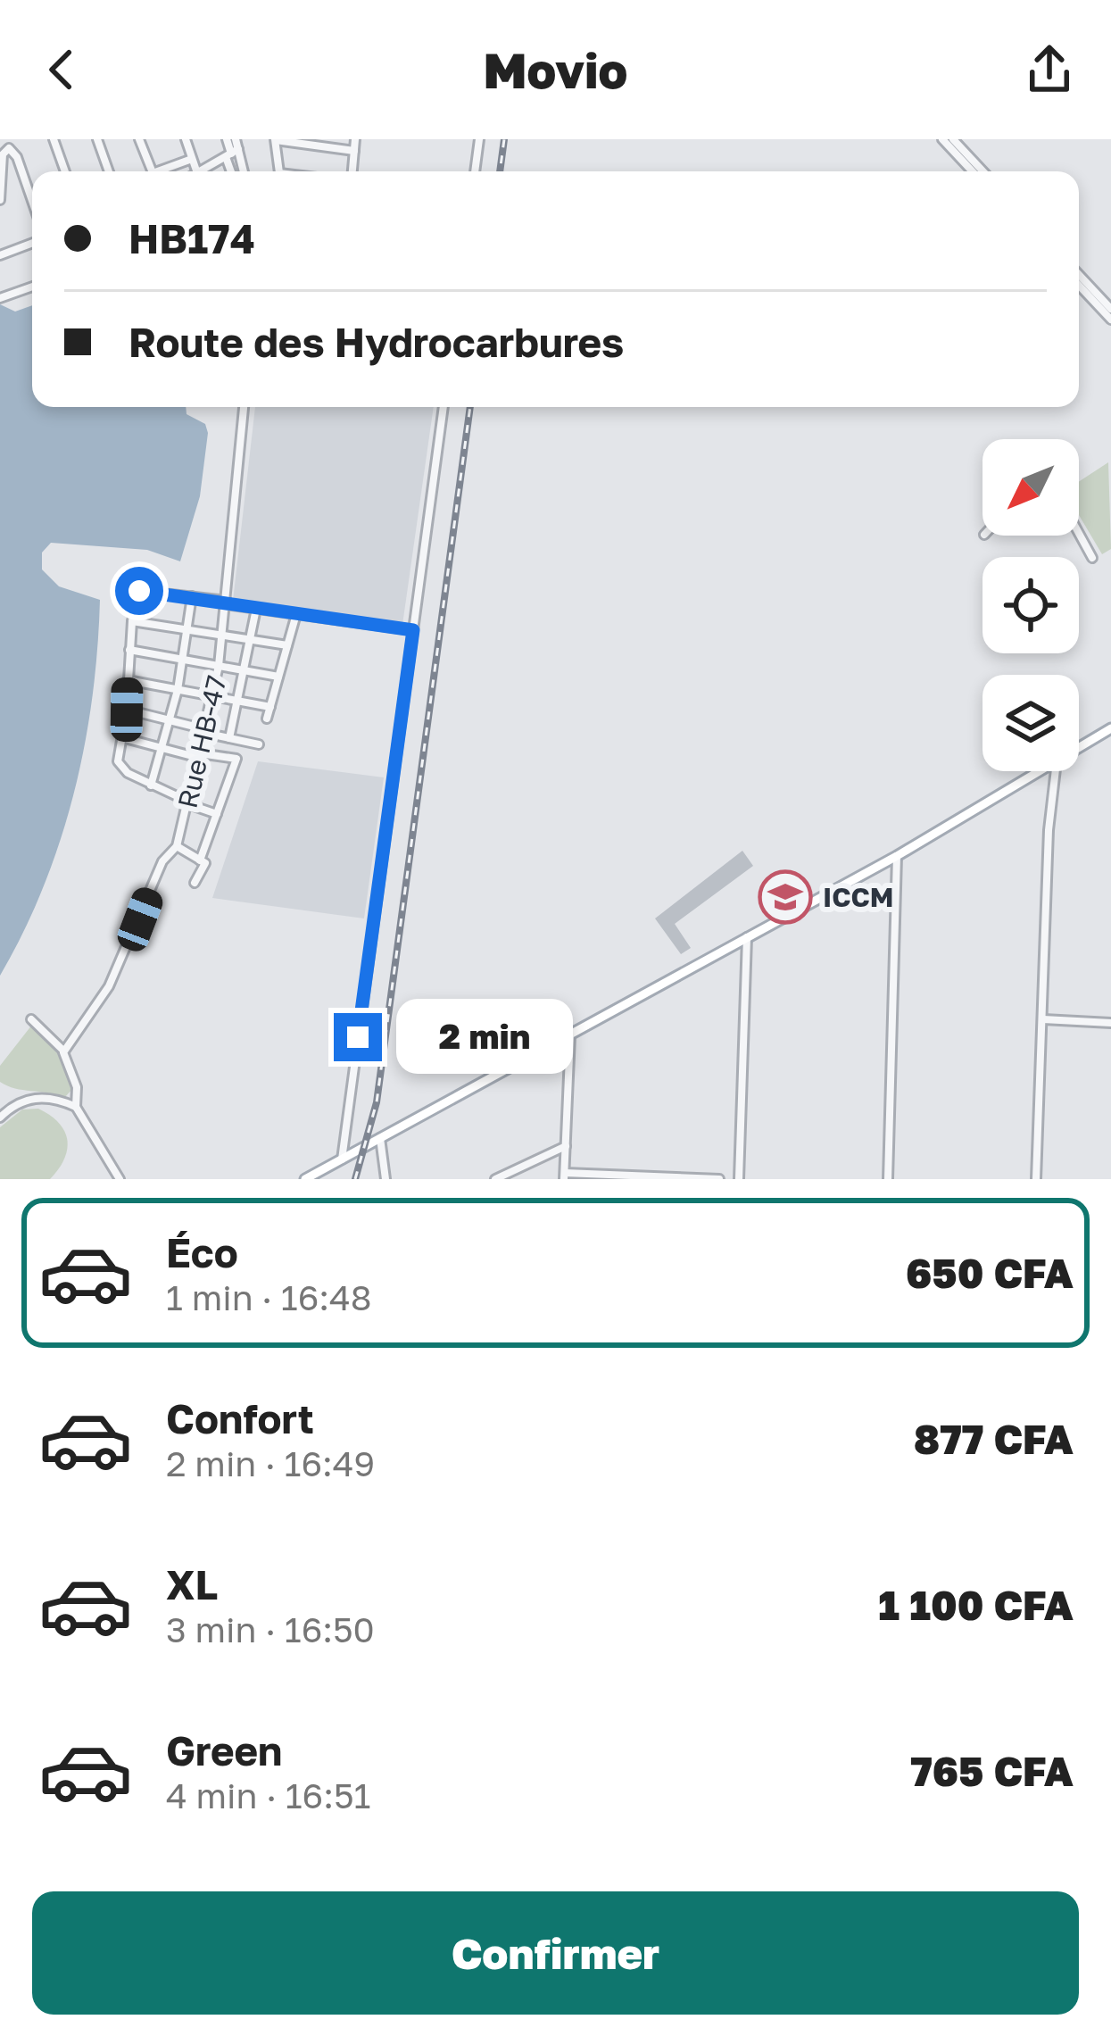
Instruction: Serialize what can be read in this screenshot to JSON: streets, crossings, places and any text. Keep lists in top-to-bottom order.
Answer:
{
  "streets": {
    "street": ["Rue HB-47"]
  },
  "places": {
    "school or university": ["ICCM"]
  },
  "north": "bottom left",
  "page": {
    "header": "Movio",
    "banner": ["HB174", "Route des Hydrocarbures"],
    "bubble": "2 min",
    "list": [
      {
        "name": "Éco",
        "note": "1 min · 16:48",
        "value": "650 CFA"
      },
      {
        "name": "Confort",
        "note": "2 min · 16:49",
        "value": "877 CFA"
      },
      {
        "name": "XL",
        "note": "3 min · 16:50",
        "value": "1 100 CFA"
      },
      {
        "name": "Green",
        "note": "4 min · 16:51",
        "value": "765 CFA"
      }
    ],
    "buttons": "Confirmer"
  }
}
